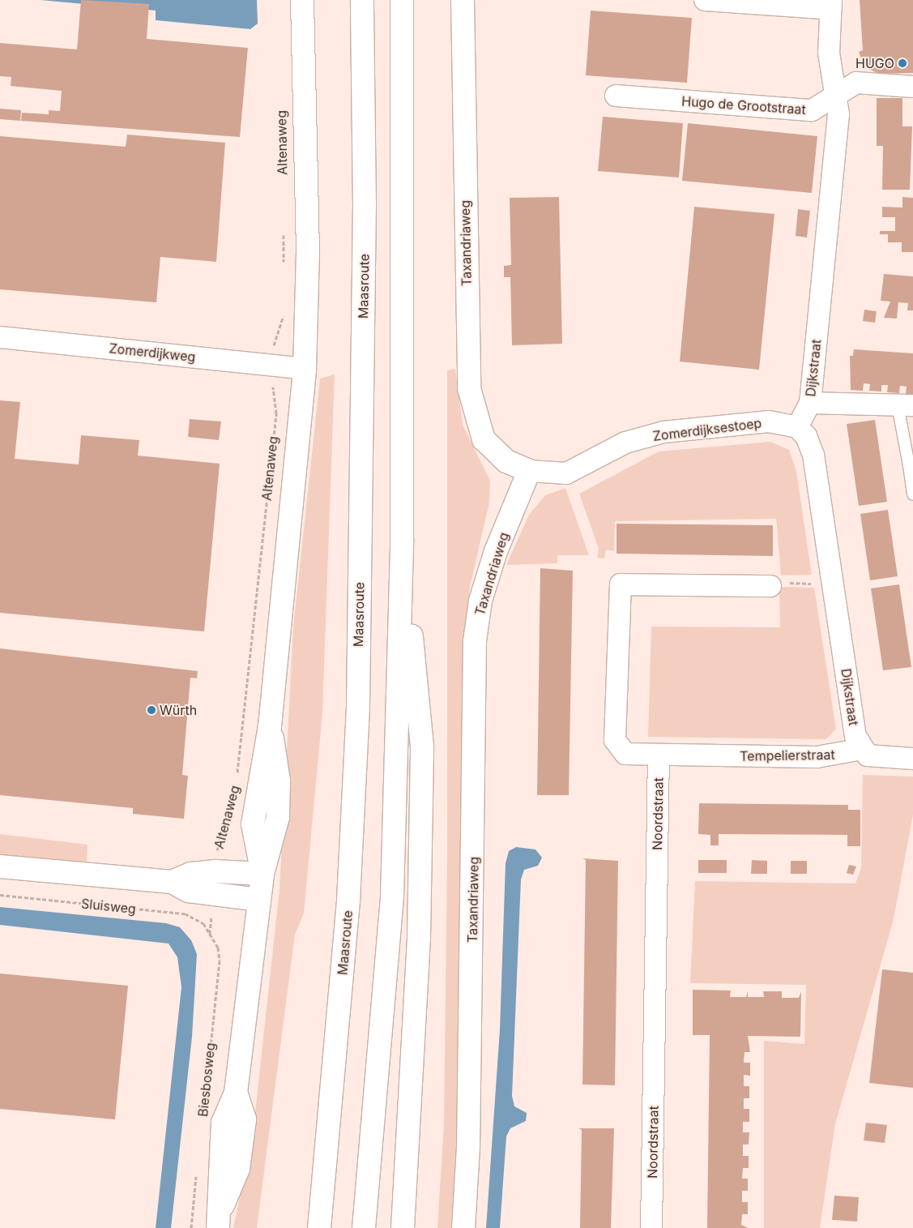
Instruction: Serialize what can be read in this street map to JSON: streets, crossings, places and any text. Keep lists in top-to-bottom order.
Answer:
{
  "streets": {
    "main road": [
      "Altenaweg",
      "Taxandriaweg",
      "Maasroute",
      "Biesbosweg"
    ],
    "street": [
      "Hugo de Grootstraat",
      "Zomerdijkweg",
      "Dijkstraat",
      "Zomerdijksestoep",
      "Tempelierstraat",
      "Noordstraat"
    ],
    "path": ["Sluisweg"]
  },
  "crossings": [
    ["Hugo de Grootstraat", "Dijkstraat"],
    ["Altenaweg", "Zomerdijkweg"],
    ["Altenaweg", "Biesbosweg"],
    ["Taxandriaweg", "Zomerdijksestoep"],
    ["Dijkstraat", "Zomerdijksestoep"],
    ["Dijkstraat", "Tempelierstraat"],
    ["Tempelierstraat", "Noordstraat"],
    ["Sluisweg", "Biesbosweg"]
  ],
  "places": ["HUGO", "Würth"]
}
